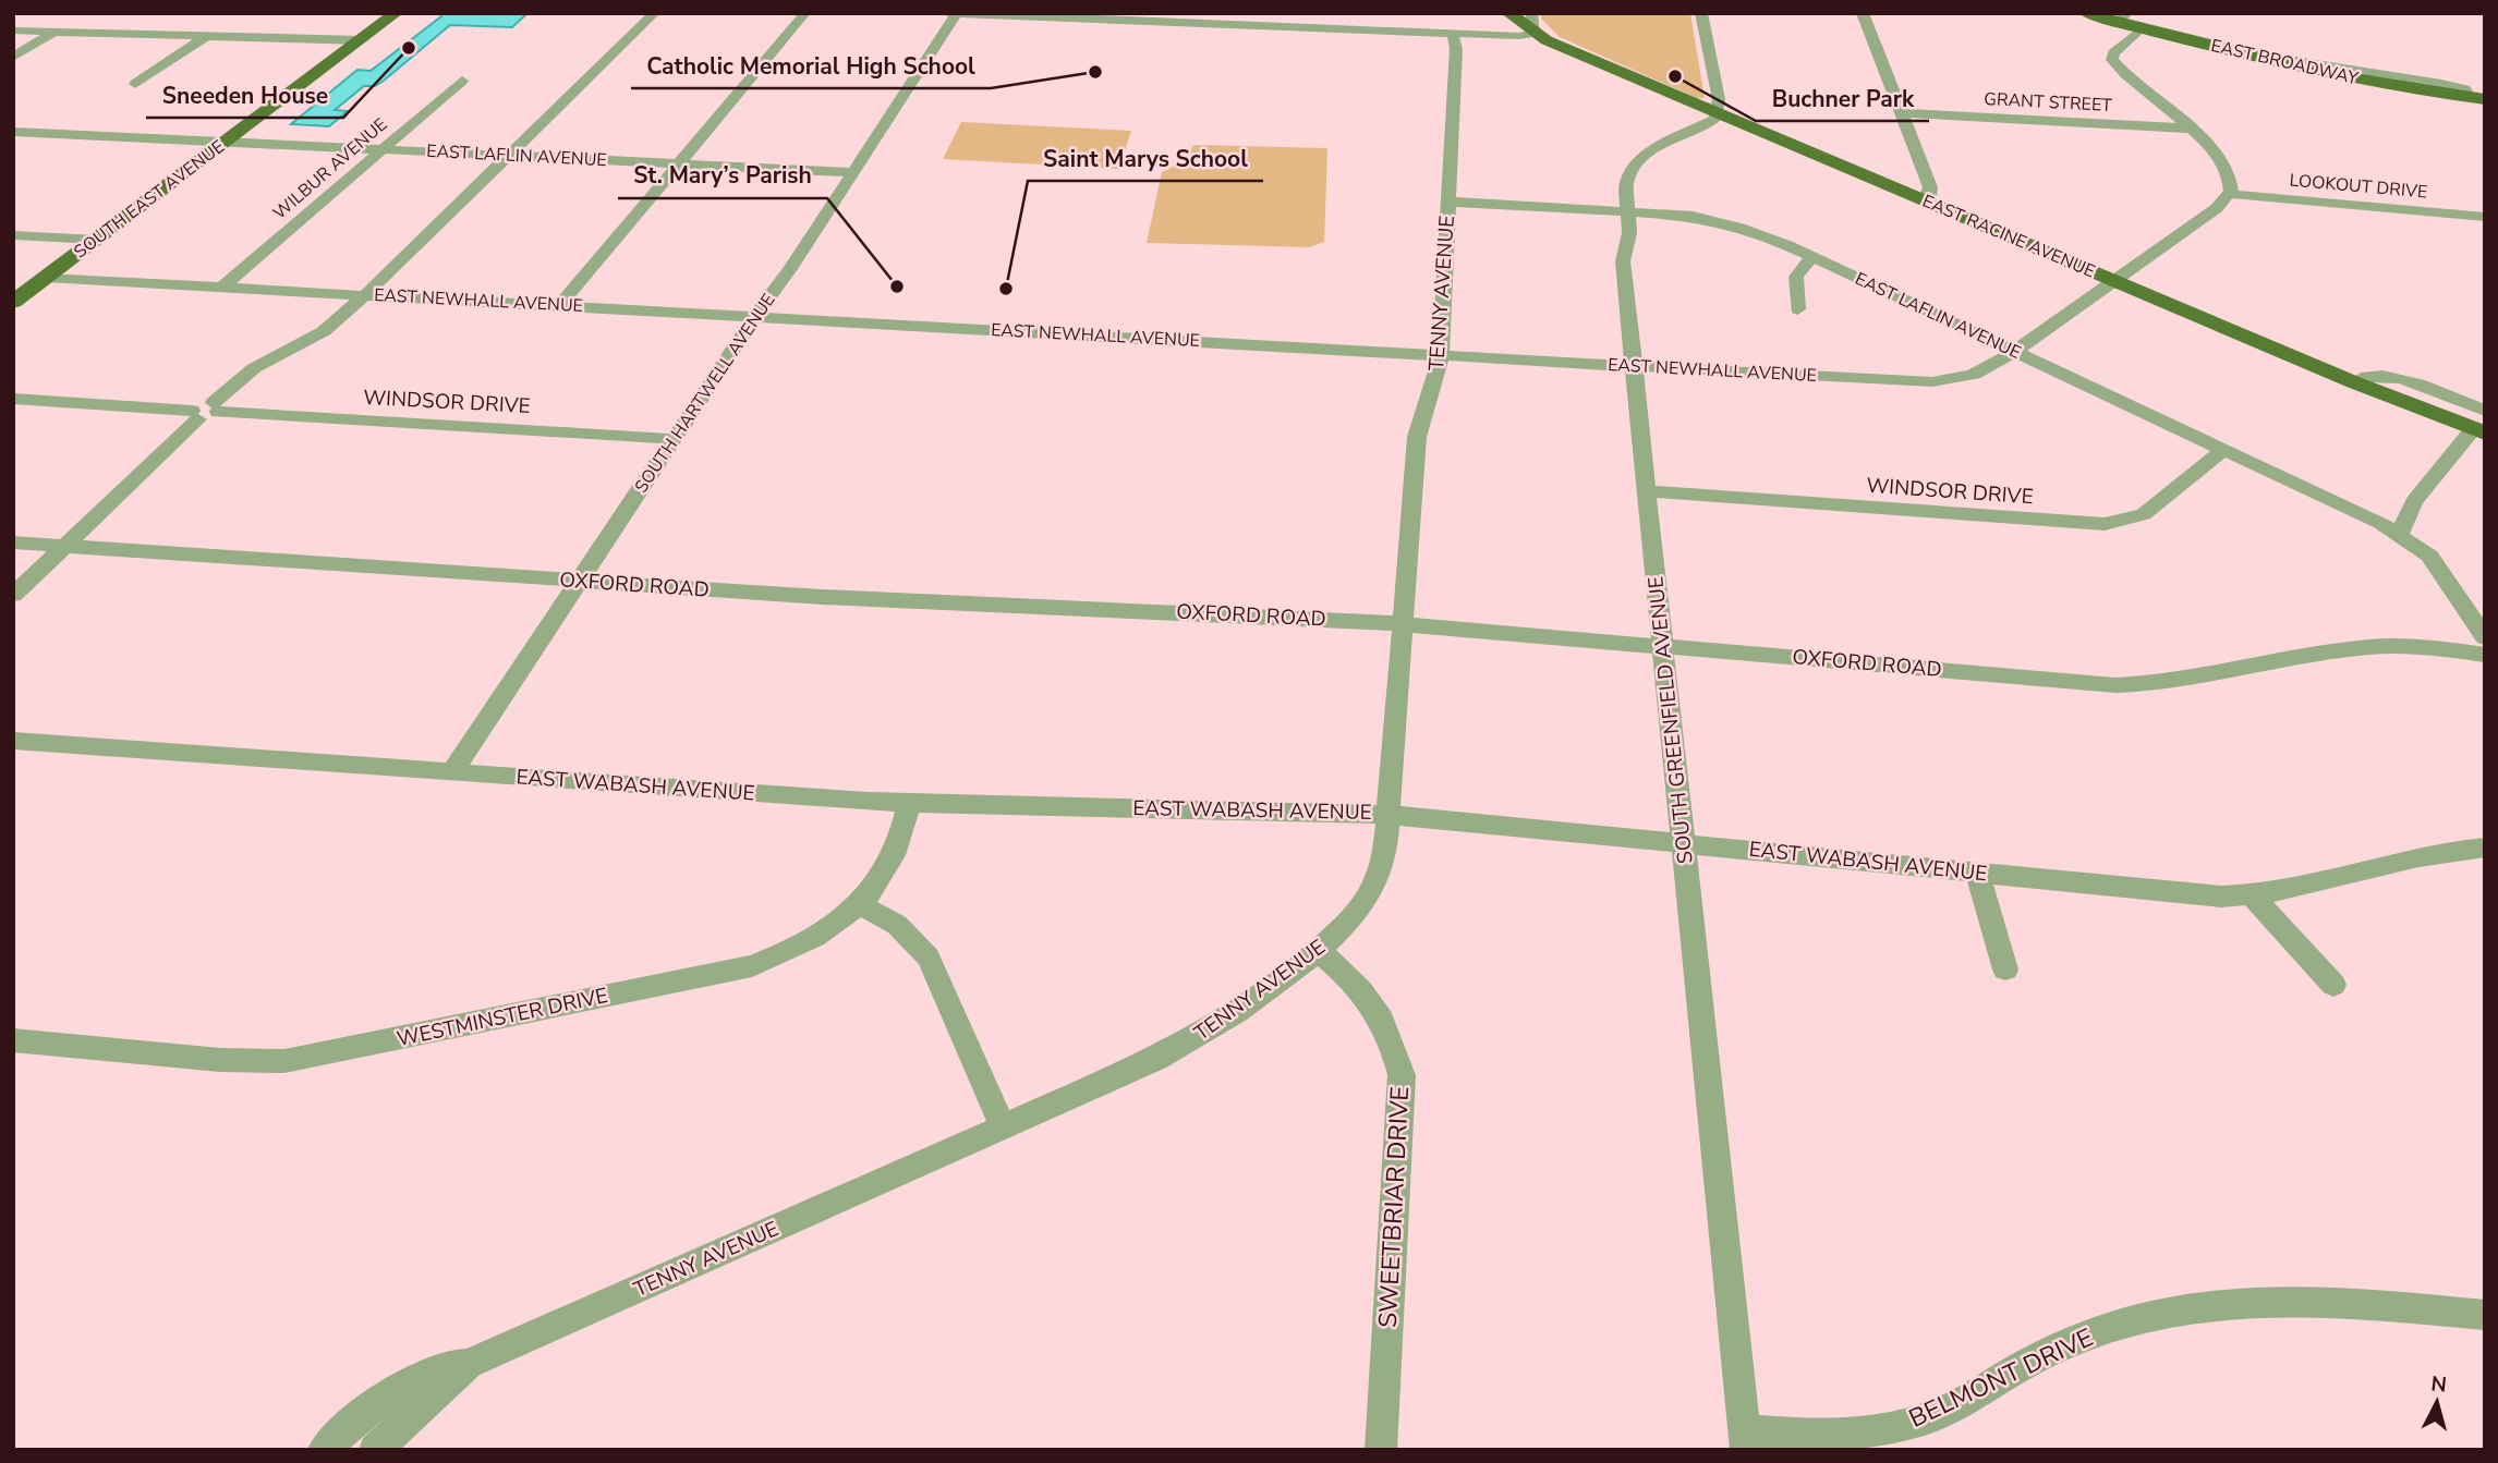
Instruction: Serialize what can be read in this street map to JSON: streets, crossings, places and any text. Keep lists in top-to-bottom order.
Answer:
{
  "streets": {
    "main road": ["EAST BROADWAY", "SOUTH EAST AVENUE", "EAST RACINE AVENUE"],
    "street": [
      "GRANT STREET",
      "EAST LAFLIN AVENUE",
      "WILBUR AVENUE",
      "LOOKOUT DRIVE",
      "TENNY AVENUE",
      "EAST NEWHALL AVENUE",
      "SOUTH HARTWELL AVENUE",
      "WINDSOR DRIVE",
      "OXFORD ROAD",
      "SOUTH GREENFIELD AVENUE",
      "EAST WABASH AVENUE",
      "WESTMINSTER DRIVE",
      "SWEETBRIAR DRIVE",
      "BELMONT DRIVE"
    ]
  },
  "crossings": [
    ["EAST LAFLIN AVENUE", "WILBUR AVENUE"],
    ["EAST LAFLIN AVENUE", "SOUTH EAST AVENUE"],
    ["EAST LAFLIN AVENUE", "TENNY AVENUE"],
    ["EAST LAFLIN AVENUE", "EAST NEWHALL AVENUE"],
    ["EAST LAFLIN AVENUE", "SOUTH HARTWELL AVENUE"],
    ["EAST LAFLIN AVENUE", "WINDSOR DRIVE"],
    ["EAST LAFLIN AVENUE", "SOUTH GREENFIELD AVENUE"],
    ["WILBUR AVENUE", "EAST NEWHALL AVENUE"],
    ["LOOKOUT DRIVE", "EAST NEWHALL AVENUE"],
    ["SOUTH EAST AVENUE", "EAST NEWHALL AVENUE"],
    ["EAST RACINE AVENUE", "EAST NEWHALL AVENUE"],
    ["EAST RACINE AVENUE", "SOUTH GREENFIELD AVENUE"],
    ["TENNY AVENUE", "EAST NEWHALL AVENUE"],
    ["TENNY AVENUE", "OXFORD ROAD"],
    ["TENNY AVENUE", "EAST WABASH AVENUE"],
    ["TENNY AVENUE", "SWEETBRIAR DRIVE"],
    ["EAST NEWHALL AVENUE", "SOUTH HARTWELL AVENUE"],
    ["EAST NEWHALL AVENUE", "SOUTH GREENFIELD AVENUE"],
    ["SOUTH HARTWELL AVENUE", "WINDSOR DRIVE"],
    ["SOUTH HARTWELL AVENUE", "OXFORD ROAD"],
    ["SOUTH HARTWELL AVENUE", "EAST WABASH AVENUE"],
    ["WINDSOR DRIVE", "SOUTH GREENFIELD AVENUE"],
    ["OXFORD ROAD", "SOUTH GREENFIELD AVENUE"],
    ["SOUTH GREENFIELD AVENUE", "EAST WABASH AVENUE"],
    ["SOUTH GREENFIELD AVENUE", "BELMONT DRIVE"],
    ["EAST WABASH AVENUE", "WESTMINSTER DRIVE"]
  ],
  "places": [
    "Sneeden House",
    "Catholic Memorial High School",
    "Buchner Park",
    "St. Mary’s Parish",
    "Saint Marys School"
  ],
  "north": "top"
}
